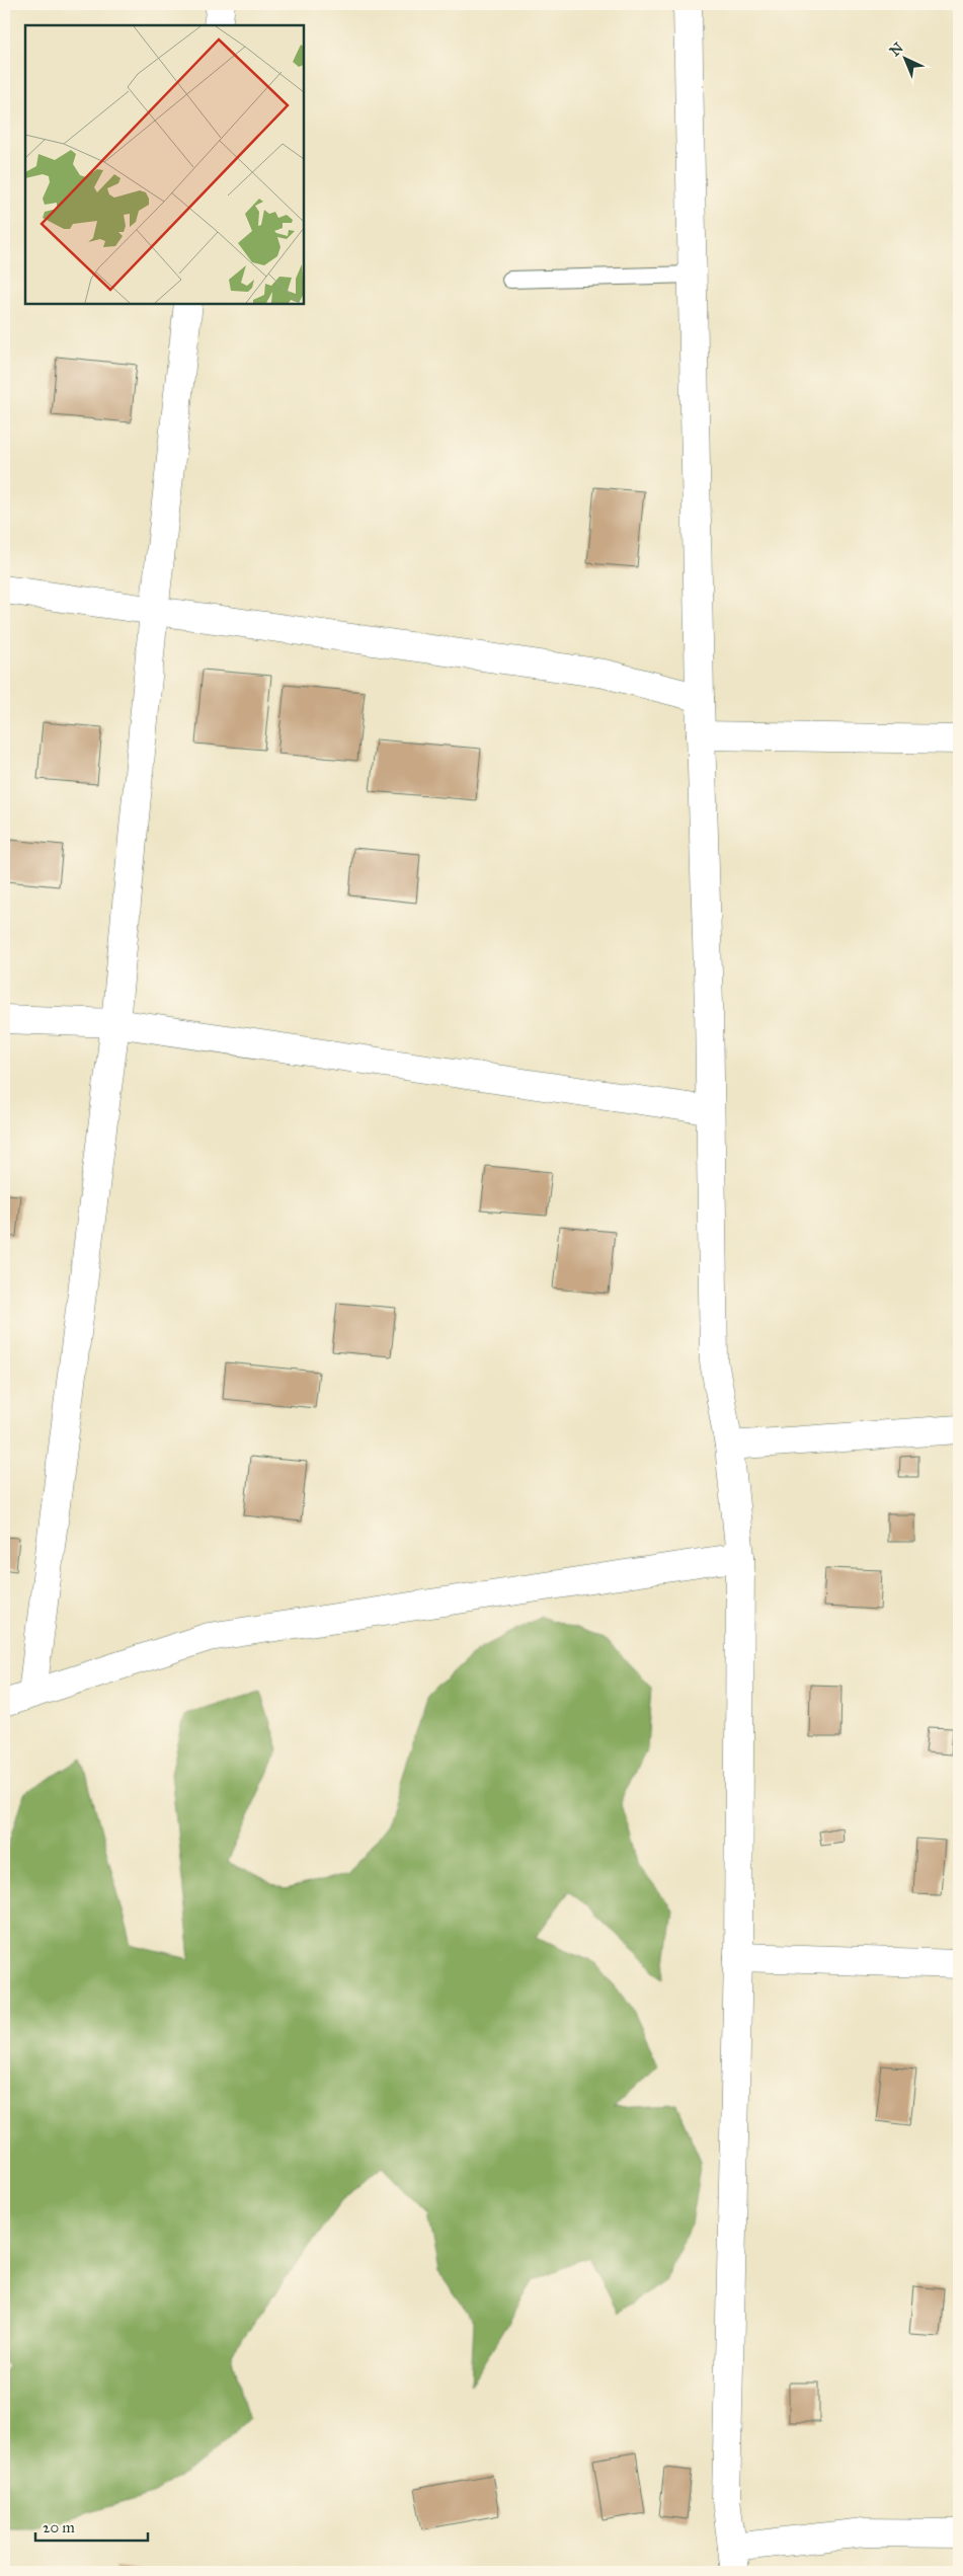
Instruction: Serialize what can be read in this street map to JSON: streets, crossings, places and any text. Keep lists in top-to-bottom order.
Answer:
{
  "scale_bar": "20 m",
  "north": "top left"
}
